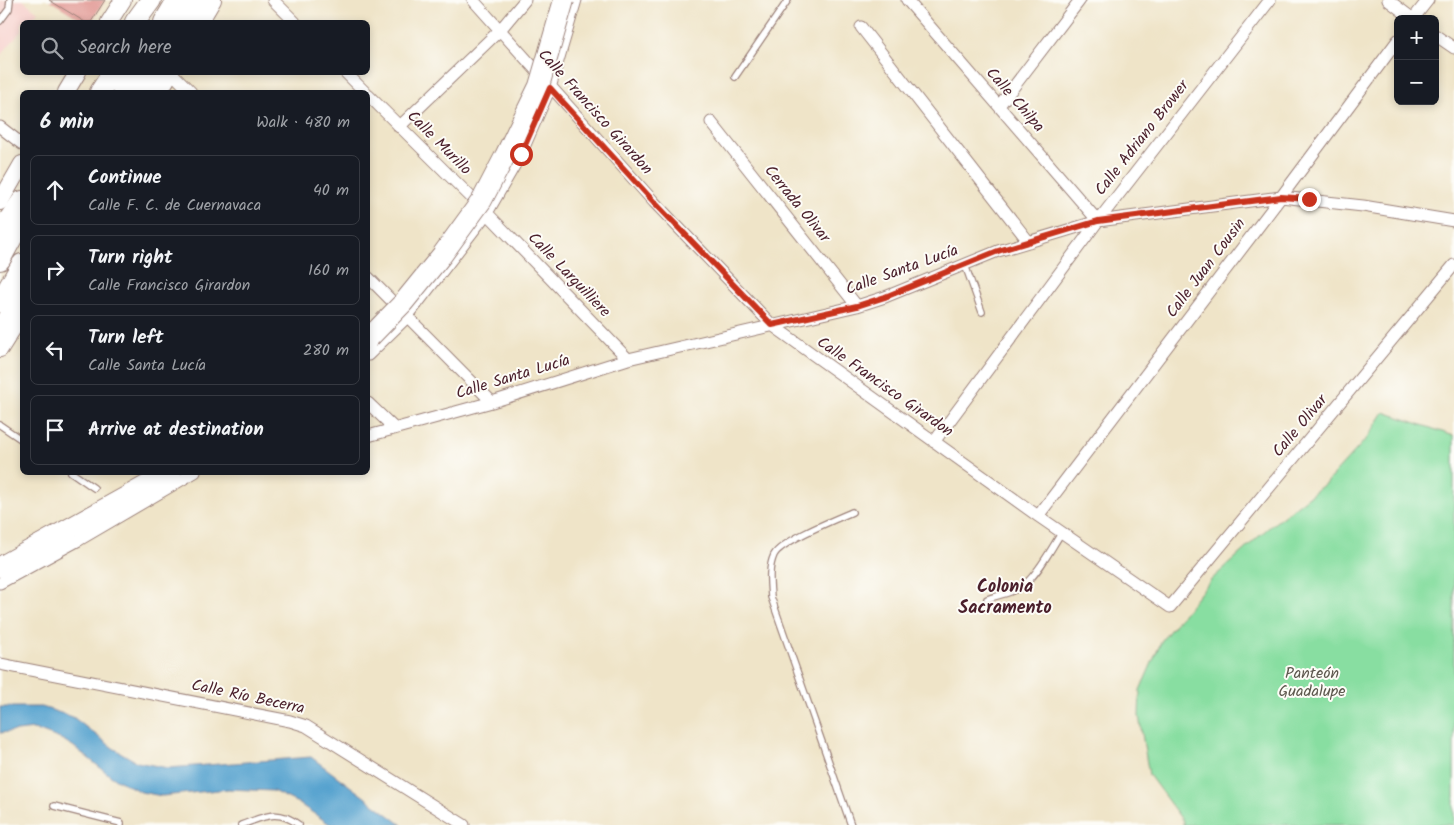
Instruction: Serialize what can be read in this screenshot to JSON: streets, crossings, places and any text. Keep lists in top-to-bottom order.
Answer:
{
  "streets": {
    "street": [
      "Calle Chilpa",
      "Calle Francisco Girardon",
      "Calle Adriano Brower",
      "Calle Murillo",
      "Cerrada Olivar",
      "Calle Juan Cousin",
      "Calle Santa Lucía",
      "Calle Larguilliere",
      "Calle Olivar",
      "Calle Río Becerra"
    ]
  },
  "crossings": [
    ["Calle Chilpa", "Calle Adriano Brower"],
    ["Calle Chilpa", "Calle Santa Lucía"],
    ["Calle Francisco Girardon", "Calle Adriano Brower"],
    ["Calle Francisco Girardon", "Calle Juan Cousin"],
    ["Calle Francisco Girardon", "Calle Santa Lucía"],
    ["Calle Francisco Girardon", "Calle Olivar"],
    ["Calle Adriano Brower", "Calle Santa Lucía"],
    ["Calle Murillo", "Calle Larguilliere"],
    ["Cerrada Olivar", "Calle Santa Lucía"],
    ["Calle Juan Cousin", "Calle Santa Lucía"],
    ["Calle Santa Lucía", "Calle Larguilliere"]
  ],
  "districts": ["Colonia Sacramento"],
  "parks": ["Panteón Guadalupe"],
  "page": {
    "map_buttons": ["+", "−"],
    "search": "Search here",
    "heading": ["6 min", "Walk · 480 m"],
    "list": [
      ["Continue", "Calle F. C. de Cuernavaca", "40 m"],
      ["Turn right", "Calle Francisco Girardon", "160 m"],
      ["Turn left", "Calle Santa Lucía", "280 m"],
      "Arrive at destination"
    ]
  }
}
